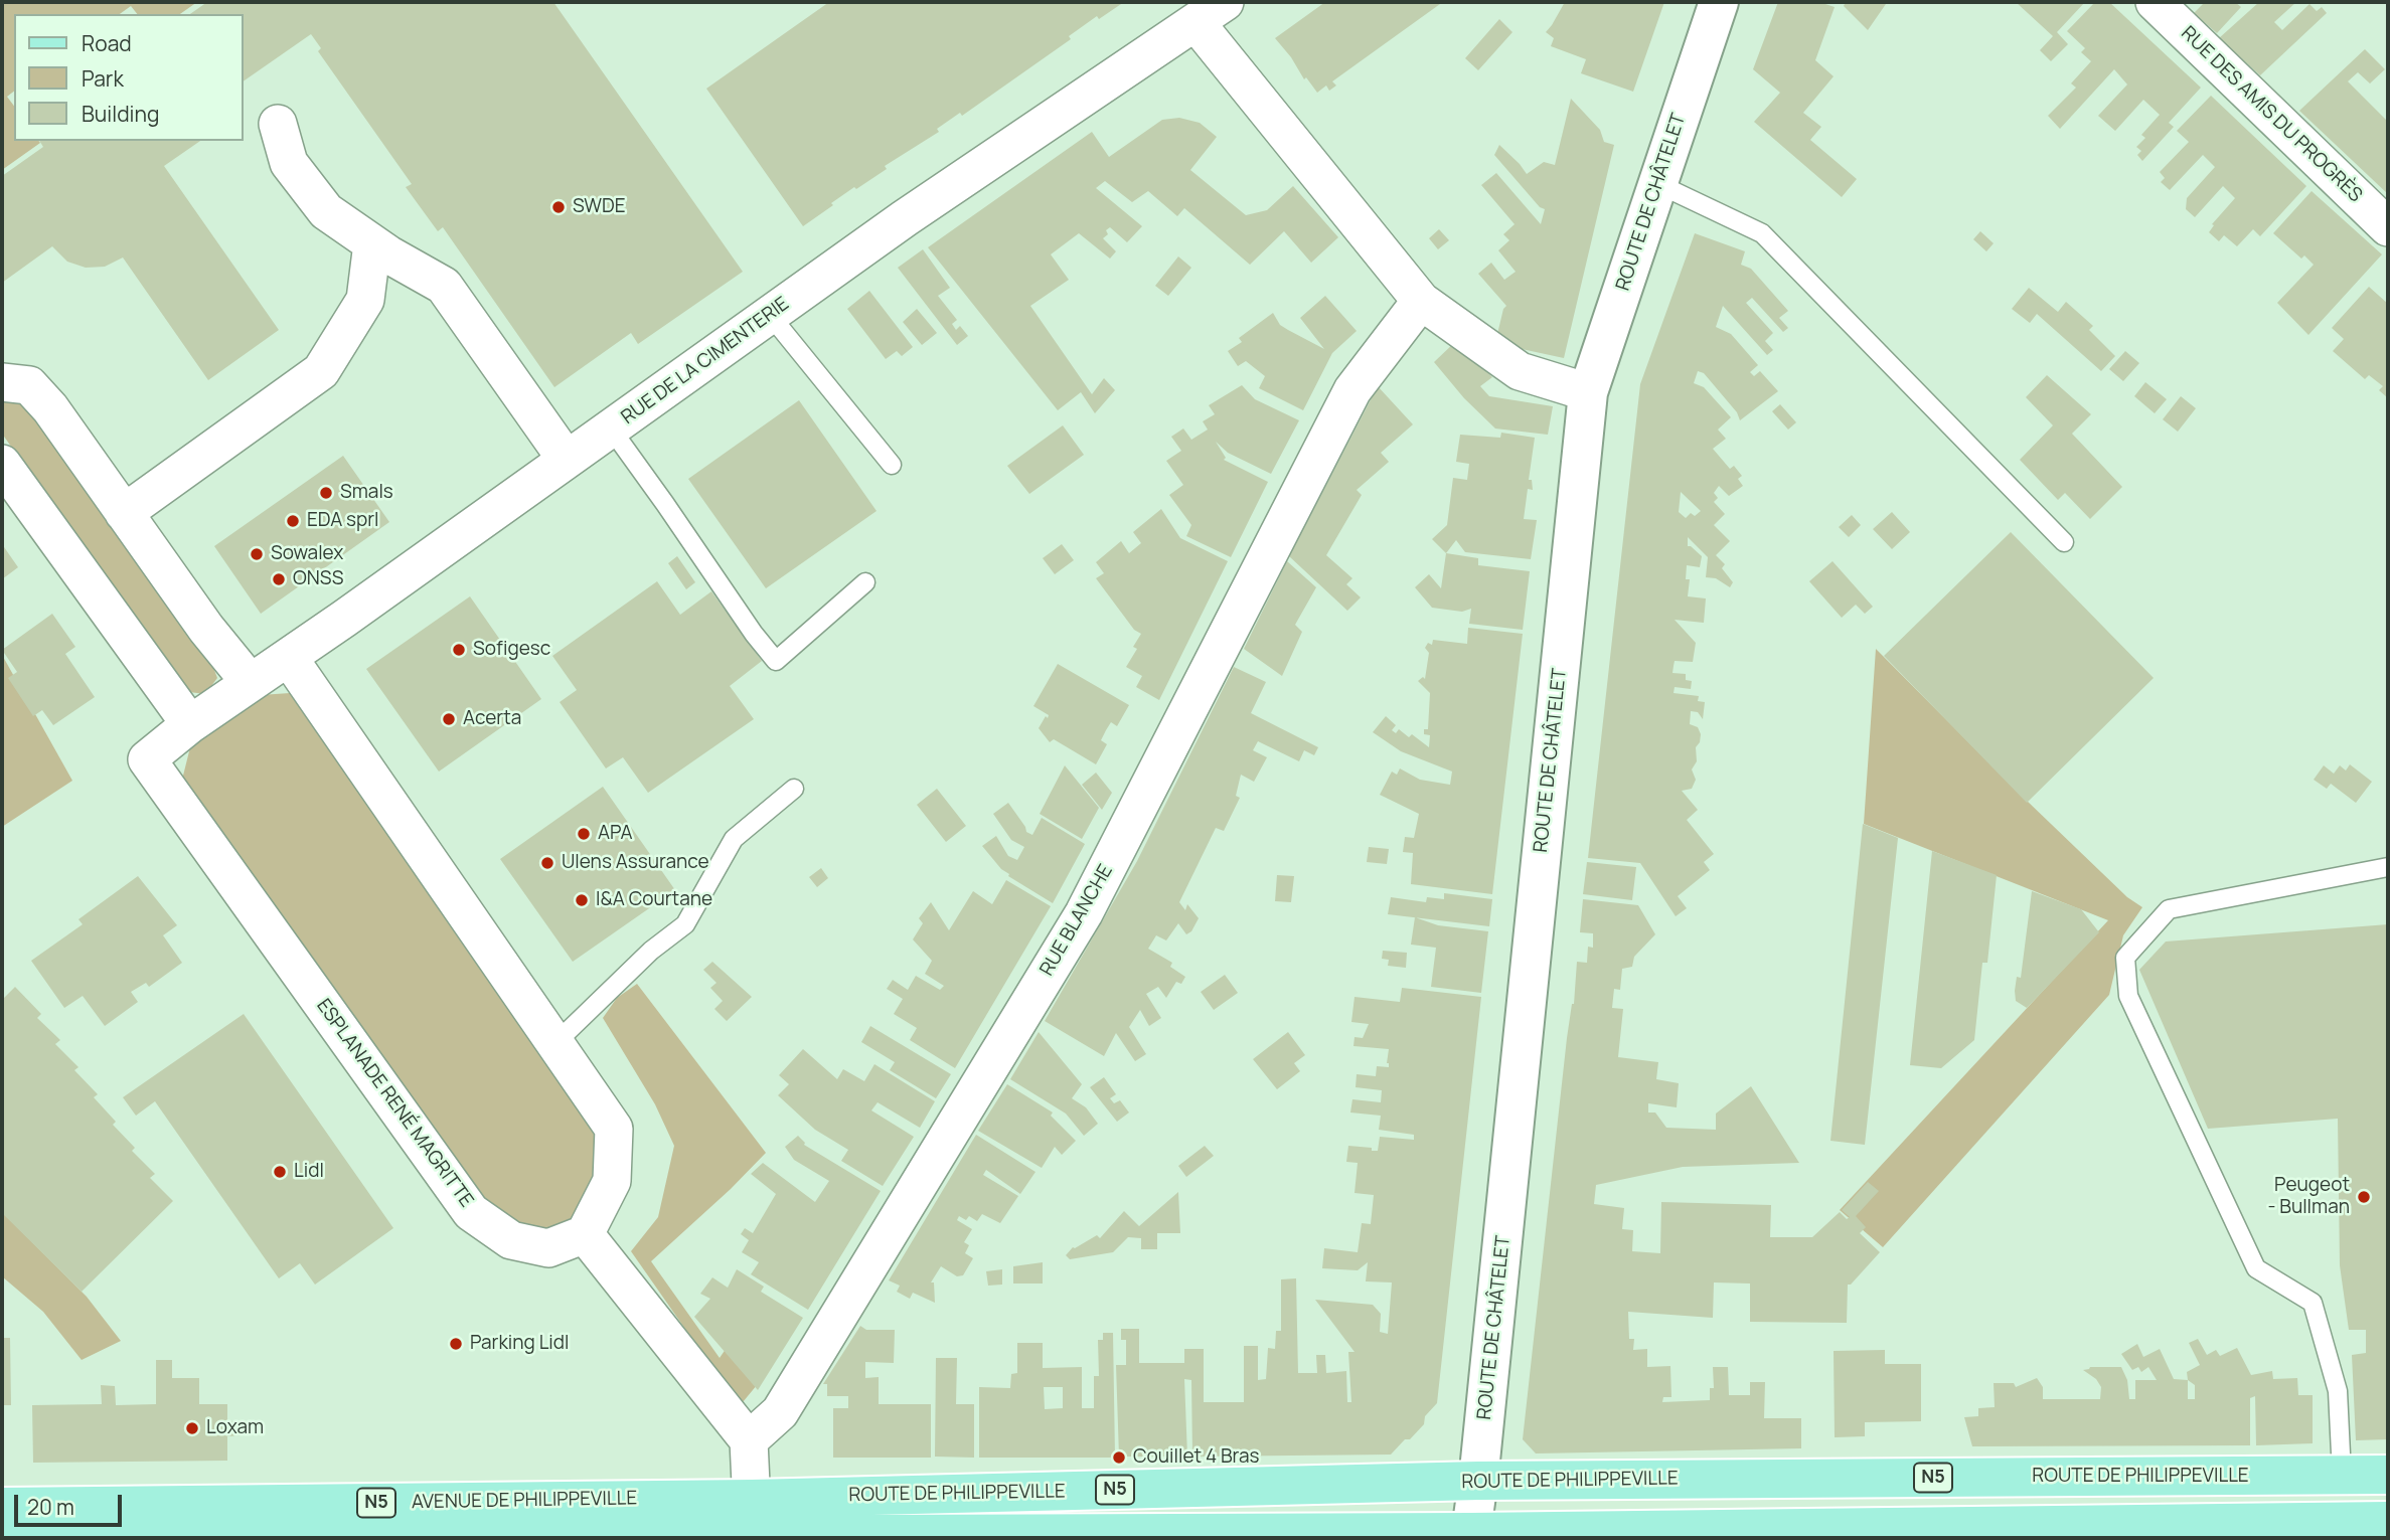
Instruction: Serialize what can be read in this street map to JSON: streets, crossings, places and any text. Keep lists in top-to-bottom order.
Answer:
{
  "streets": {
    "main road": [
      "ROUTE DE CHÂTELET",
      "ROUTE DE PHILIPPEVILLE",
      "N5",
      "AVENUE DE PHILIPPEVILLE"
    ],
    "street": [
      "RUE DES AMIS DU PROGRÈS",
      "RUE DE LA CIMENTERIE",
      "RUE BLANCHE",
      "ESPLANADE RENÉ MAGRITTE"
    ]
  },
  "crossings": [
    ["ROUTE DE CHÂTELET", "ROUTE DE PHILIPPEVILLE"],
    ["RUE DE LA CIMENTERIE", "ESPLANADE RENÉ MAGRITTE"],
    ["ROUTE DE PHILIPPEVILLE", "AVENUE DE PHILIPPEVILLE"]
  ],
  "places": [
    "SWDE",
    "Smals",
    "EDA sprl",
    "Sowalex",
    "ONSS",
    "Sofigesc",
    "Acerta",
    "APA",
    "Ulens Assurance",
    "I&A Courtane",
    "Lidl",
    "Peugeot - Bullman",
    "Parking Lidl",
    "Loxam",
    "Couillet 4 Bras"
  ],
  "legend": ["Road", "Park", "Building"],
  "scale_bar": "20 m"
}
